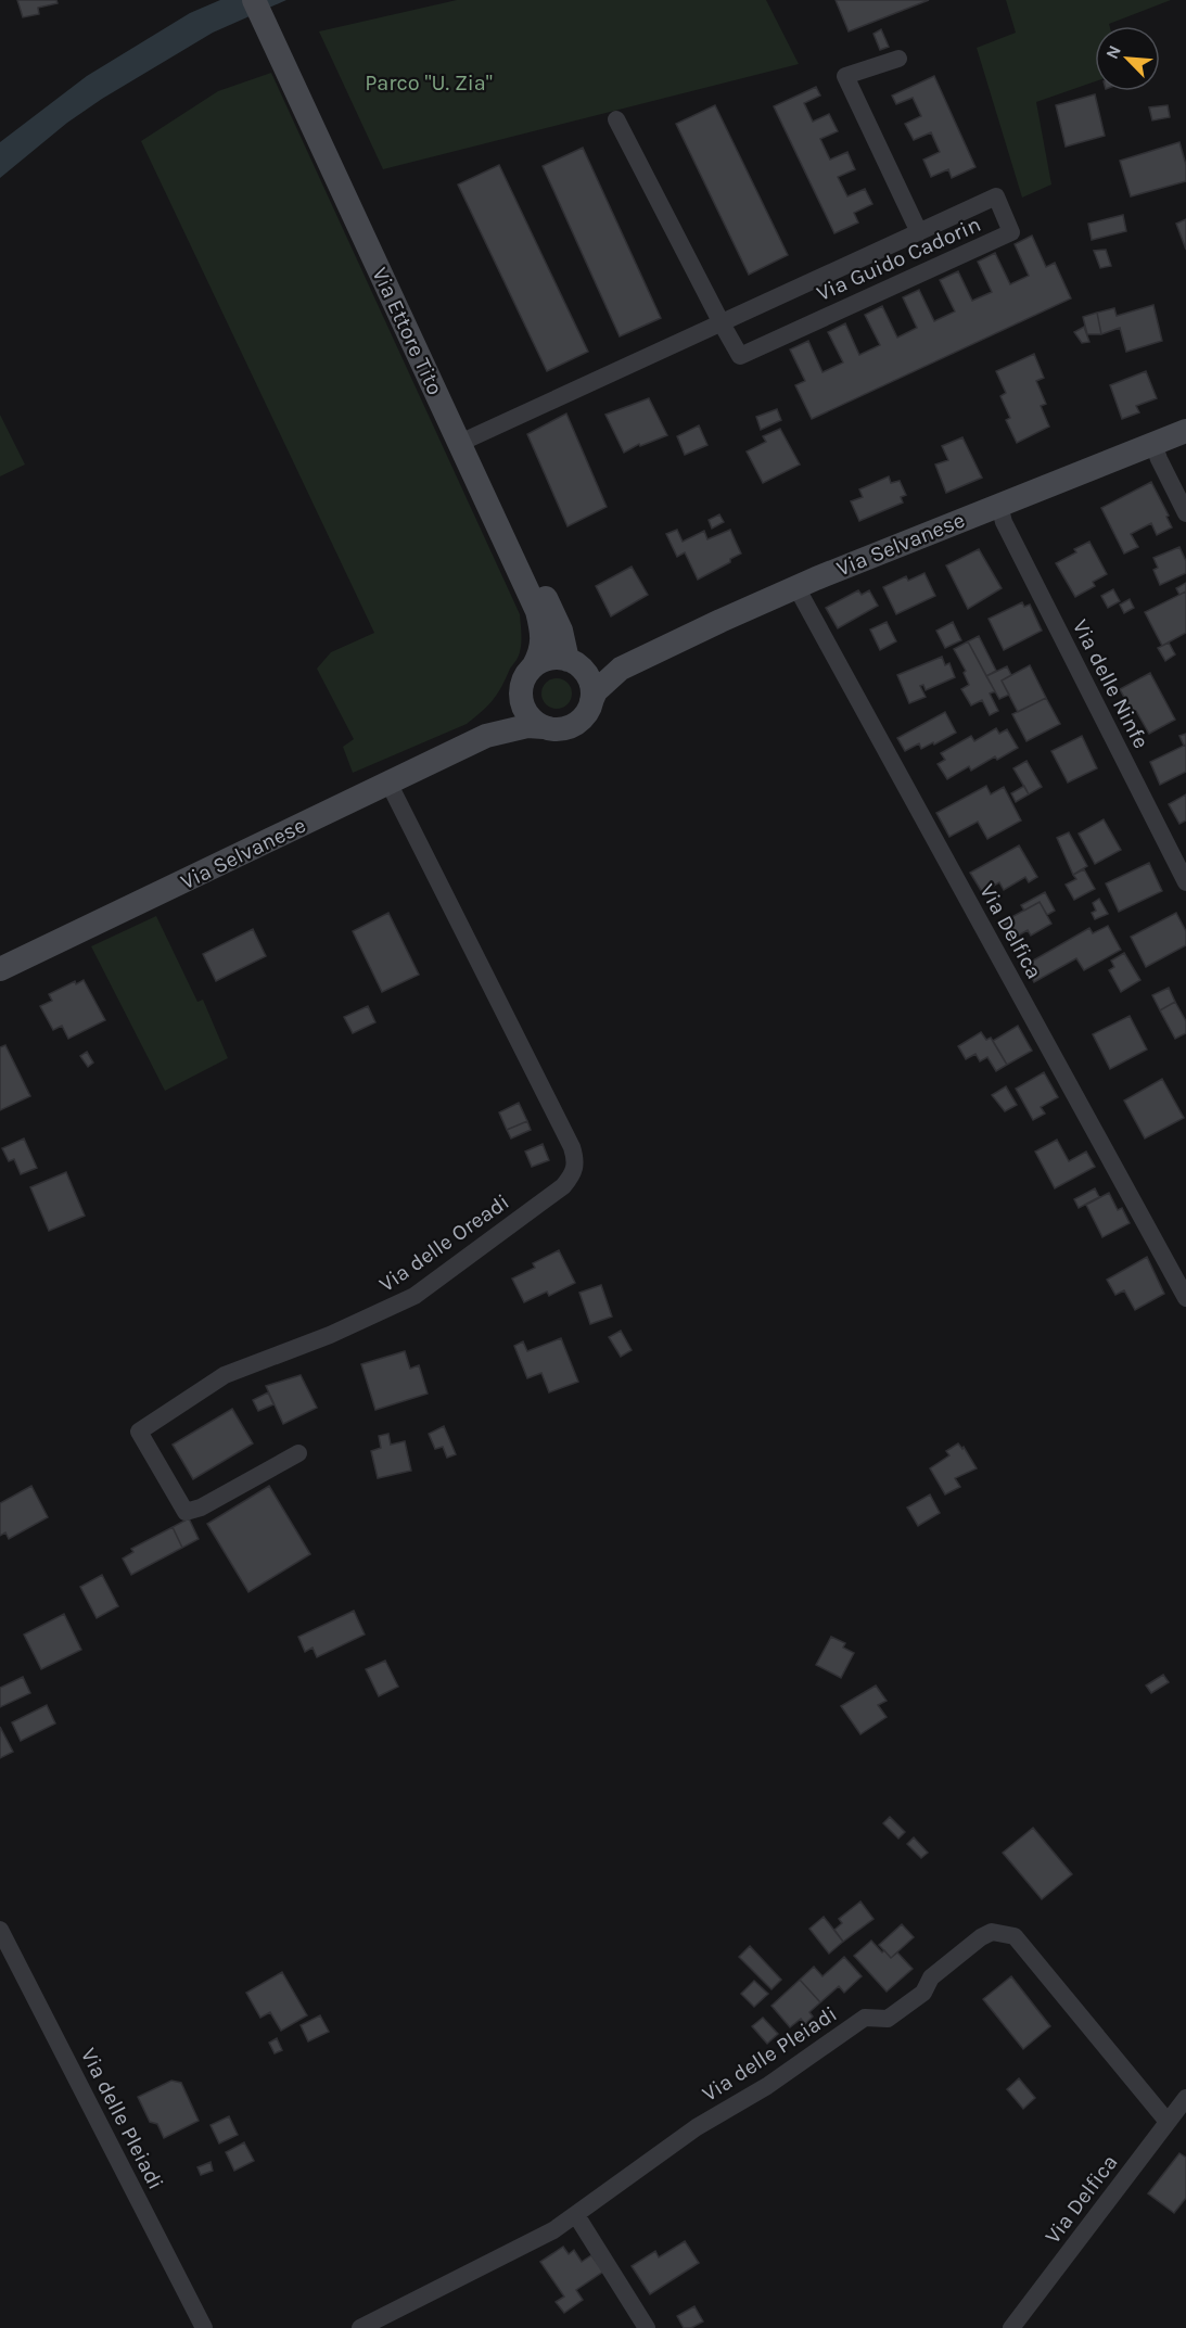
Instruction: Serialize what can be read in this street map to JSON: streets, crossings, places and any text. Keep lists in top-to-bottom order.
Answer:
{
  "streets": {
    "street": [
      "Via Guido Cadorin",
      "Via Ettore Tito",
      "Via Selvanese",
      "Via delle Ninfe",
      "Via Delfica",
      "Via delle Oreadi",
      "Via delle Pleiadi"
    ]
  },
  "crossings": [
    ["Via Guido Cadorin", "Via Ettore Tito"],
    ["Via Ettore Tito", "Via Selvanese"],
    ["Via Selvanese", "Via delle Ninfe"],
    ["Via Selvanese", "Via Delfica"],
    ["Via Selvanese", "Via delle Oreadi"],
    ["Via Delfica", "Via delle Pleiadi"]
  ],
  "parks": ["Parco \"U. Zia\""],
  "north": "top left"
}
